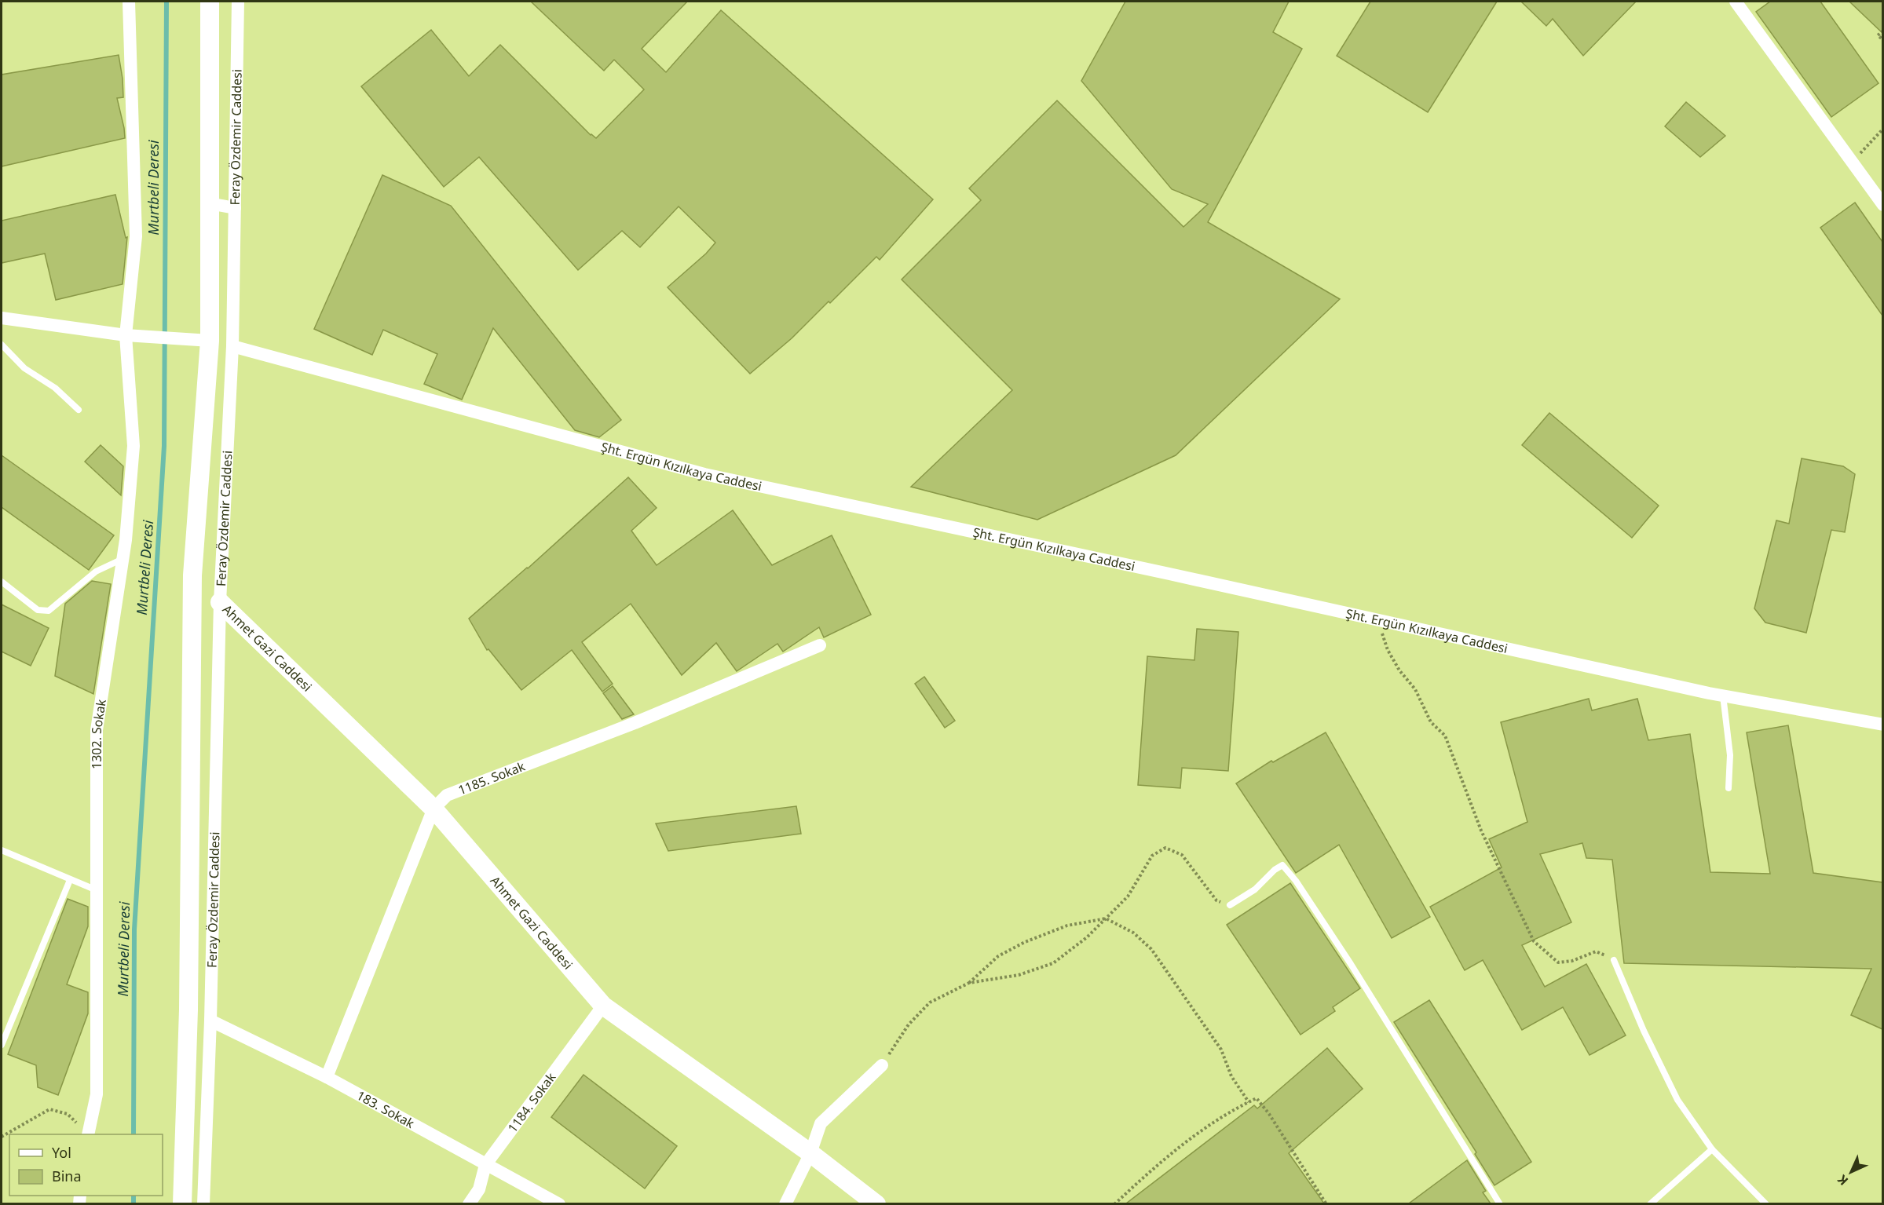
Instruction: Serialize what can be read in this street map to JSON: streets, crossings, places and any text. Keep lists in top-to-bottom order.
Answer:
{
  "streets": {
    "street": [
      "Feray Özdemir Caddesi",
      "Şht. Ergün Kızılkaya Caddesi",
      "Ahmet Gazi Caddesi",
      "1302. Sokak",
      "1185. Sokak",
      "1184. Sokak",
      "183. Sokak"
    ]
  },
  "crossings": [
    ["Feray Özdemir Caddesi", "Şht. Ergün Kızılkaya Caddesi"],
    ["Feray Özdemir Caddesi", "Ahmet Gazi Caddesi"],
    ["Feray Özdemir Caddesi", "183. Sokak"],
    ["Ahmet Gazi Caddesi", "1185. Sokak"],
    ["Ahmet Gazi Caddesi", "1184. Sokak"],
    ["1185. Sokak", "183. Sokak"],
    ["1184. Sokak", "183. Sokak"]
  ],
  "water": ["Murtbeli Deresi"],
  "legend": ["Yol", "Bina"],
  "north": "bottom left"
}
